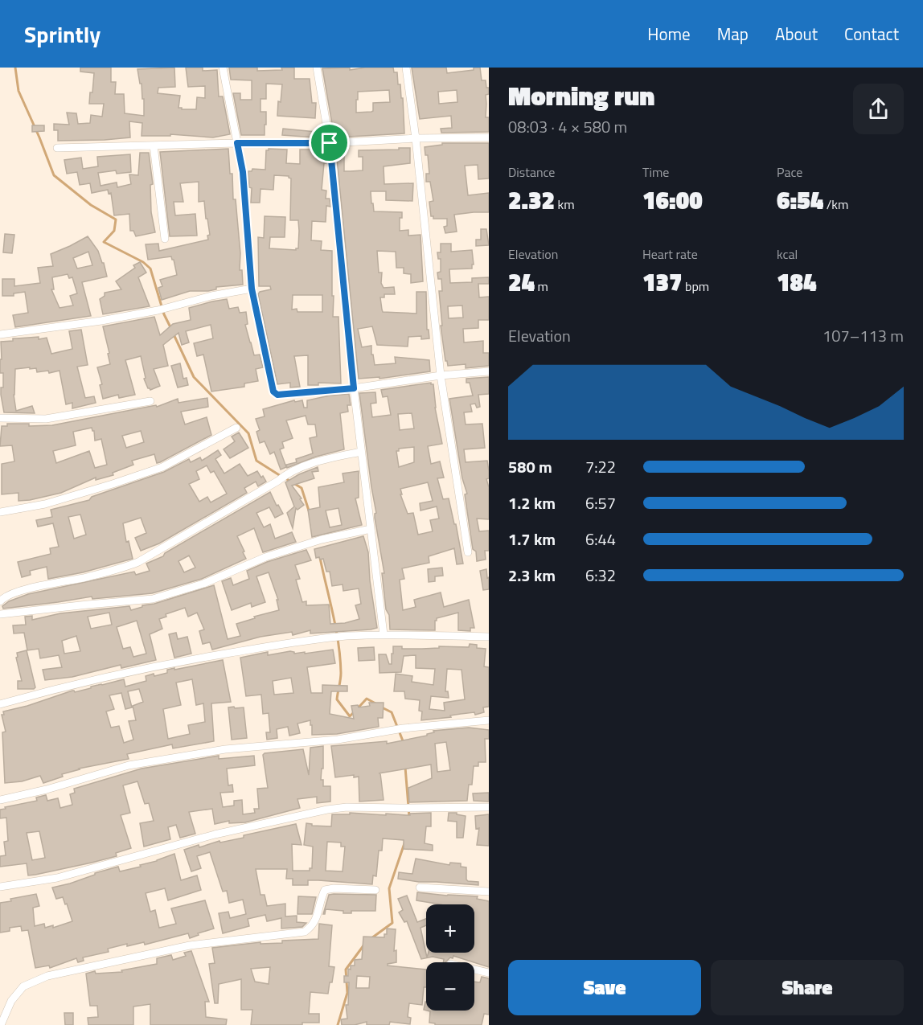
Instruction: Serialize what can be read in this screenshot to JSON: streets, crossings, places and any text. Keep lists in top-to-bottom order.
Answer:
{
  "page": {
    "header": "Sprintly",
    "nav": [
      "Home",
      "Map",
      "About",
      "Contact"
    ],
    "heading": ["Morning run", "08:03 · 4 × 580 m"],
    "stats": [
      ["Distance", "2.32 km"],
      ["Time", "16:00"],
      ["Pace", "6:54 /km"],
      ["Elevation", "24 m"],
      ["Heart rate", "137 bpm"],
      ["kcal", "184"]
    ],
    "chart": ["Elevation", "107–113 m"],
    "list": [
      {
        "name": "580 m",
        "note": "7:22"
      },
      {
        "name": "1.2 km",
        "note": "6:57"
      },
      {
        "name": "1.7 km",
        "note": "6:44"
      },
      {
        "name": "2.3 km",
        "note": "6:32"
      }
    ],
    "map_buttons": ["+", "−"],
    "buttons": ["Save", "Share"]
  }
}
